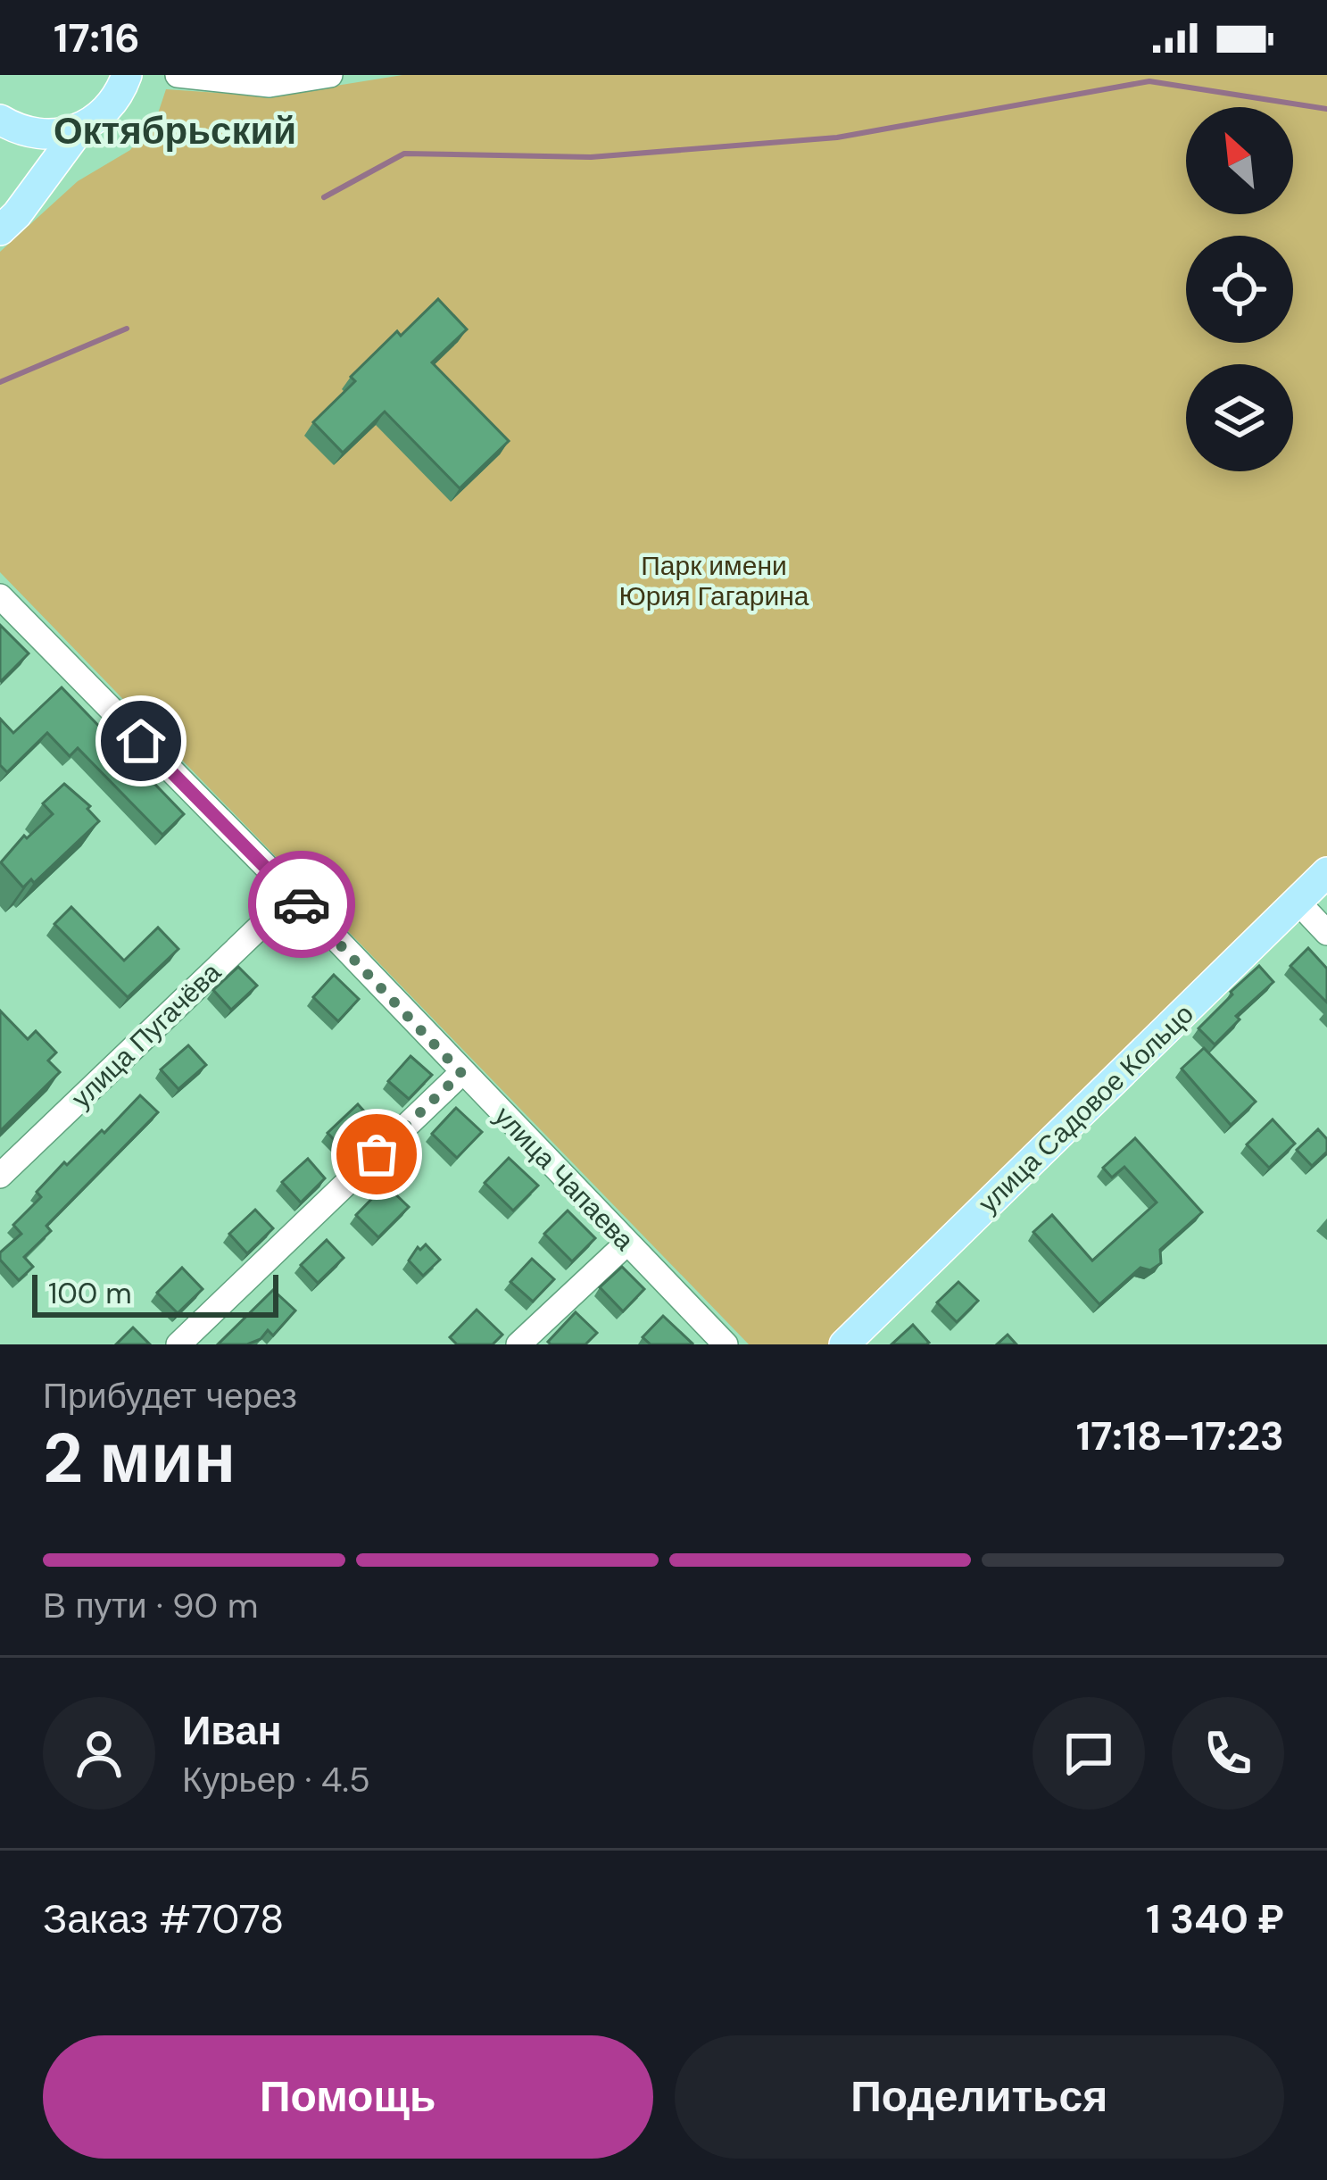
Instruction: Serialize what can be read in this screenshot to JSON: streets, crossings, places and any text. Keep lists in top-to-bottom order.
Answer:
{
  "streets": {
    "main road": ["улица Садовое Кольцо"],
    "street": ["улица Пугачёва", "улица Чапаева"]
  },
  "crossings": [
    ["улица Пугачёва", "улица Чапаева"]
  ],
  "districts": ["Октябрьский"],
  "parks": ["Парк имени Юрия Гагарина"],
  "scale_bar": "100 m",
  "north": "top left",
  "page": {
    "status": "17:16",
    "scale": "100 m",
    "heading": ["2 мин", "Прибудет через", "17:18–17:23"],
    "panel": [
      "Иван",
      "Курьер · 4.5",
      "Заказ #7078",
      "1 340 ₽"
    ],
    "bar": "В пути · 90 m",
    "buttons": ["Помощь", "Поделиться"]
  }
}
